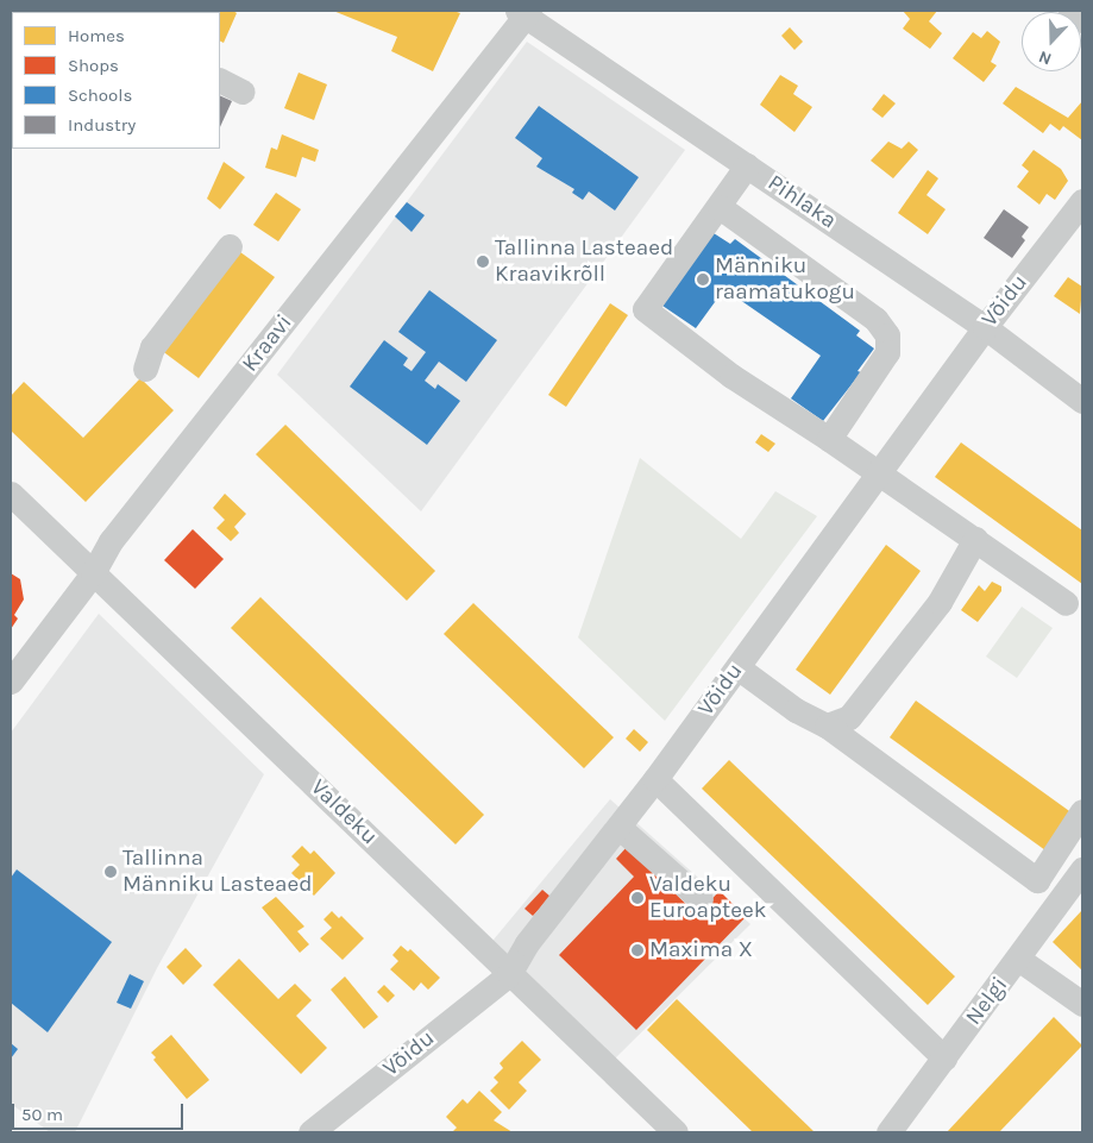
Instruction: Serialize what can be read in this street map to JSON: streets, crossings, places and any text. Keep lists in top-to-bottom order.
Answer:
{
  "streets": {
    "street": [
      "Pihlaka",
      "Võidu",
      "Kraavi",
      "Valdeku",
      "Nelgi"
    ]
  },
  "crossings": [
    ["Pihlaka", "Võidu"],
    ["Pihlaka", "Kraavi"],
    ["Võidu", "Valdeku"],
    ["Kraavi", "Valdeku"]
  ],
  "places": [
    "Tallinna Lasteaed Kraavikrõll",
    "Männiku raamatukogu",
    "Tallinna Männiku Lasteaed",
    "Valdeku Euroapteek",
    "Maxima X"
  ],
  "legend": [
    "Homes",
    "Shops",
    "Schools",
    "Industry"
  ],
  "scale_bar": "50 m",
  "north": "bottom"
}
